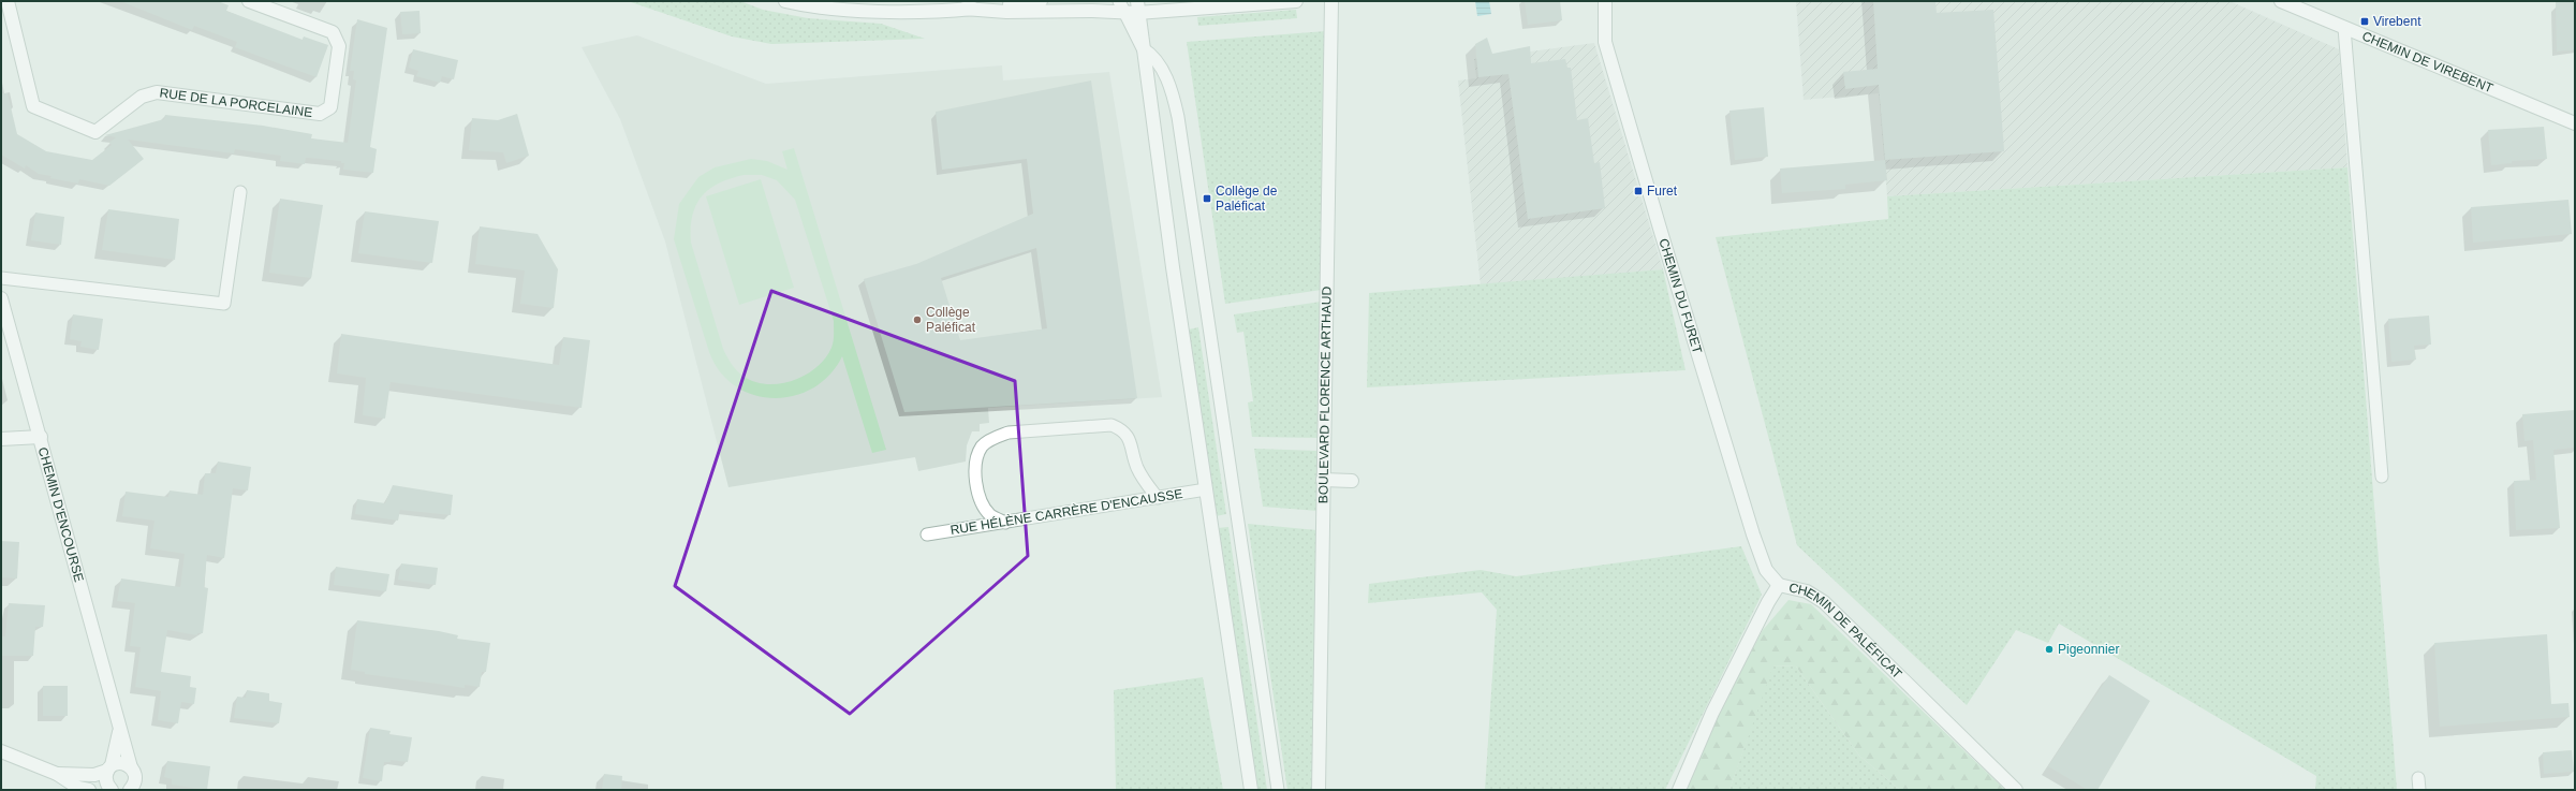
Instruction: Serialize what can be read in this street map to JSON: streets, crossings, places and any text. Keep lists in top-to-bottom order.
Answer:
{
  "streets": {
    "street": [
      "CHEMIN DE VIREBENT",
      "RUE DE LA PORCELAINE",
      "CHEMIN DU FURET",
      "BOULEVARD FLORENCE ARTHAUD",
      "CHEMIN D'ENCOURSE",
      "CHEMIN DE PALÉFICAT"
    ],
    "lane": ["RUE HÉLÈNE CARRÈRE D'ENCAUSSE"]
  },
  "crossings": [
    ["CHEMIN DU FURET", "CHEMIN DE PALÉFICAT"]
  ],
  "places": {
    "transit": ["Virebent", "Furet", "Collège de Paléficat"],
    "other": ["Collège Paléficat", "Pigeonnier"]
  }
}
